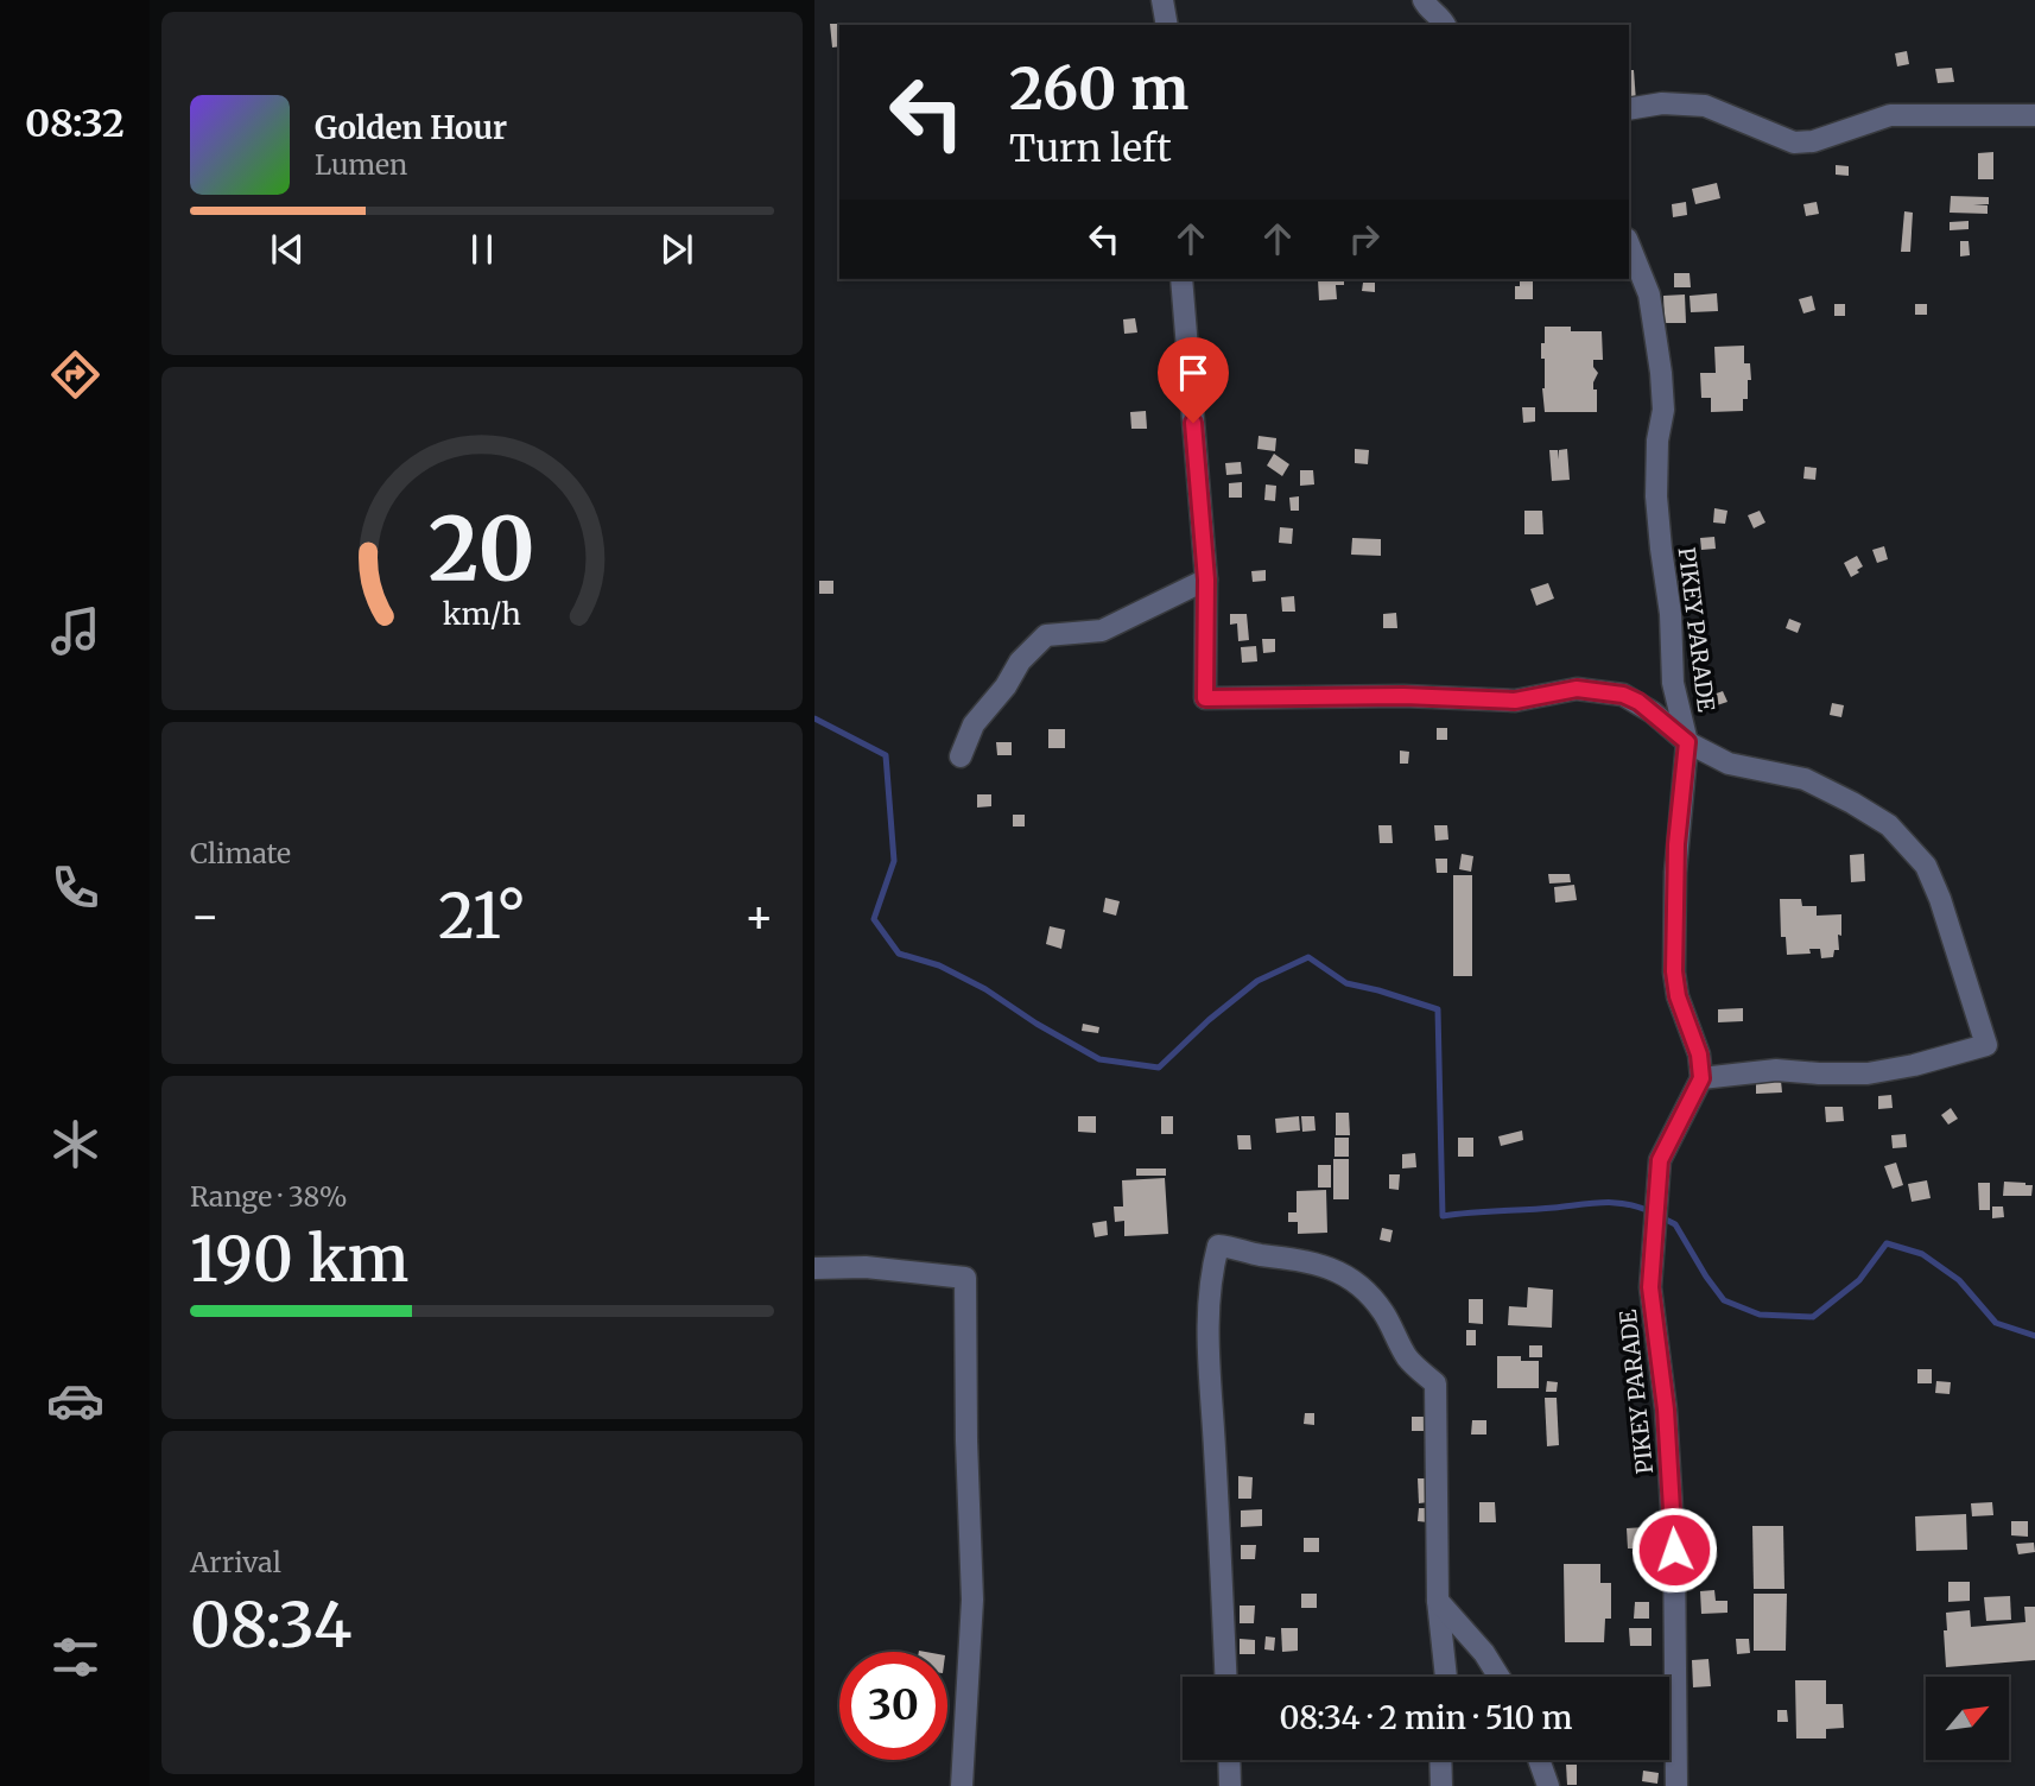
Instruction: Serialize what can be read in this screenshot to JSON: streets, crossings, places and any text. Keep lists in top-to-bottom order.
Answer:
{
  "streets": {
    "street": ["PIKEY PARADE"]
  },
  "north": "top right",
  "page": {
    "tabs": "08:32",
    "turn": ["260 m", "Turn left"],
    "song": ["Golden Hour", "Lumen"],
    "tile": [
      "Climate",
      ["Range · 38%", "190 km"],
      ["Arrival", "08:34"]
    ],
    "heat": ["−", "21°", "+"],
    "limit": "30",
    "trip": "08:34 · 2 min · 510 m",
    "gauge": ["20", "km/h"]
  }
}
